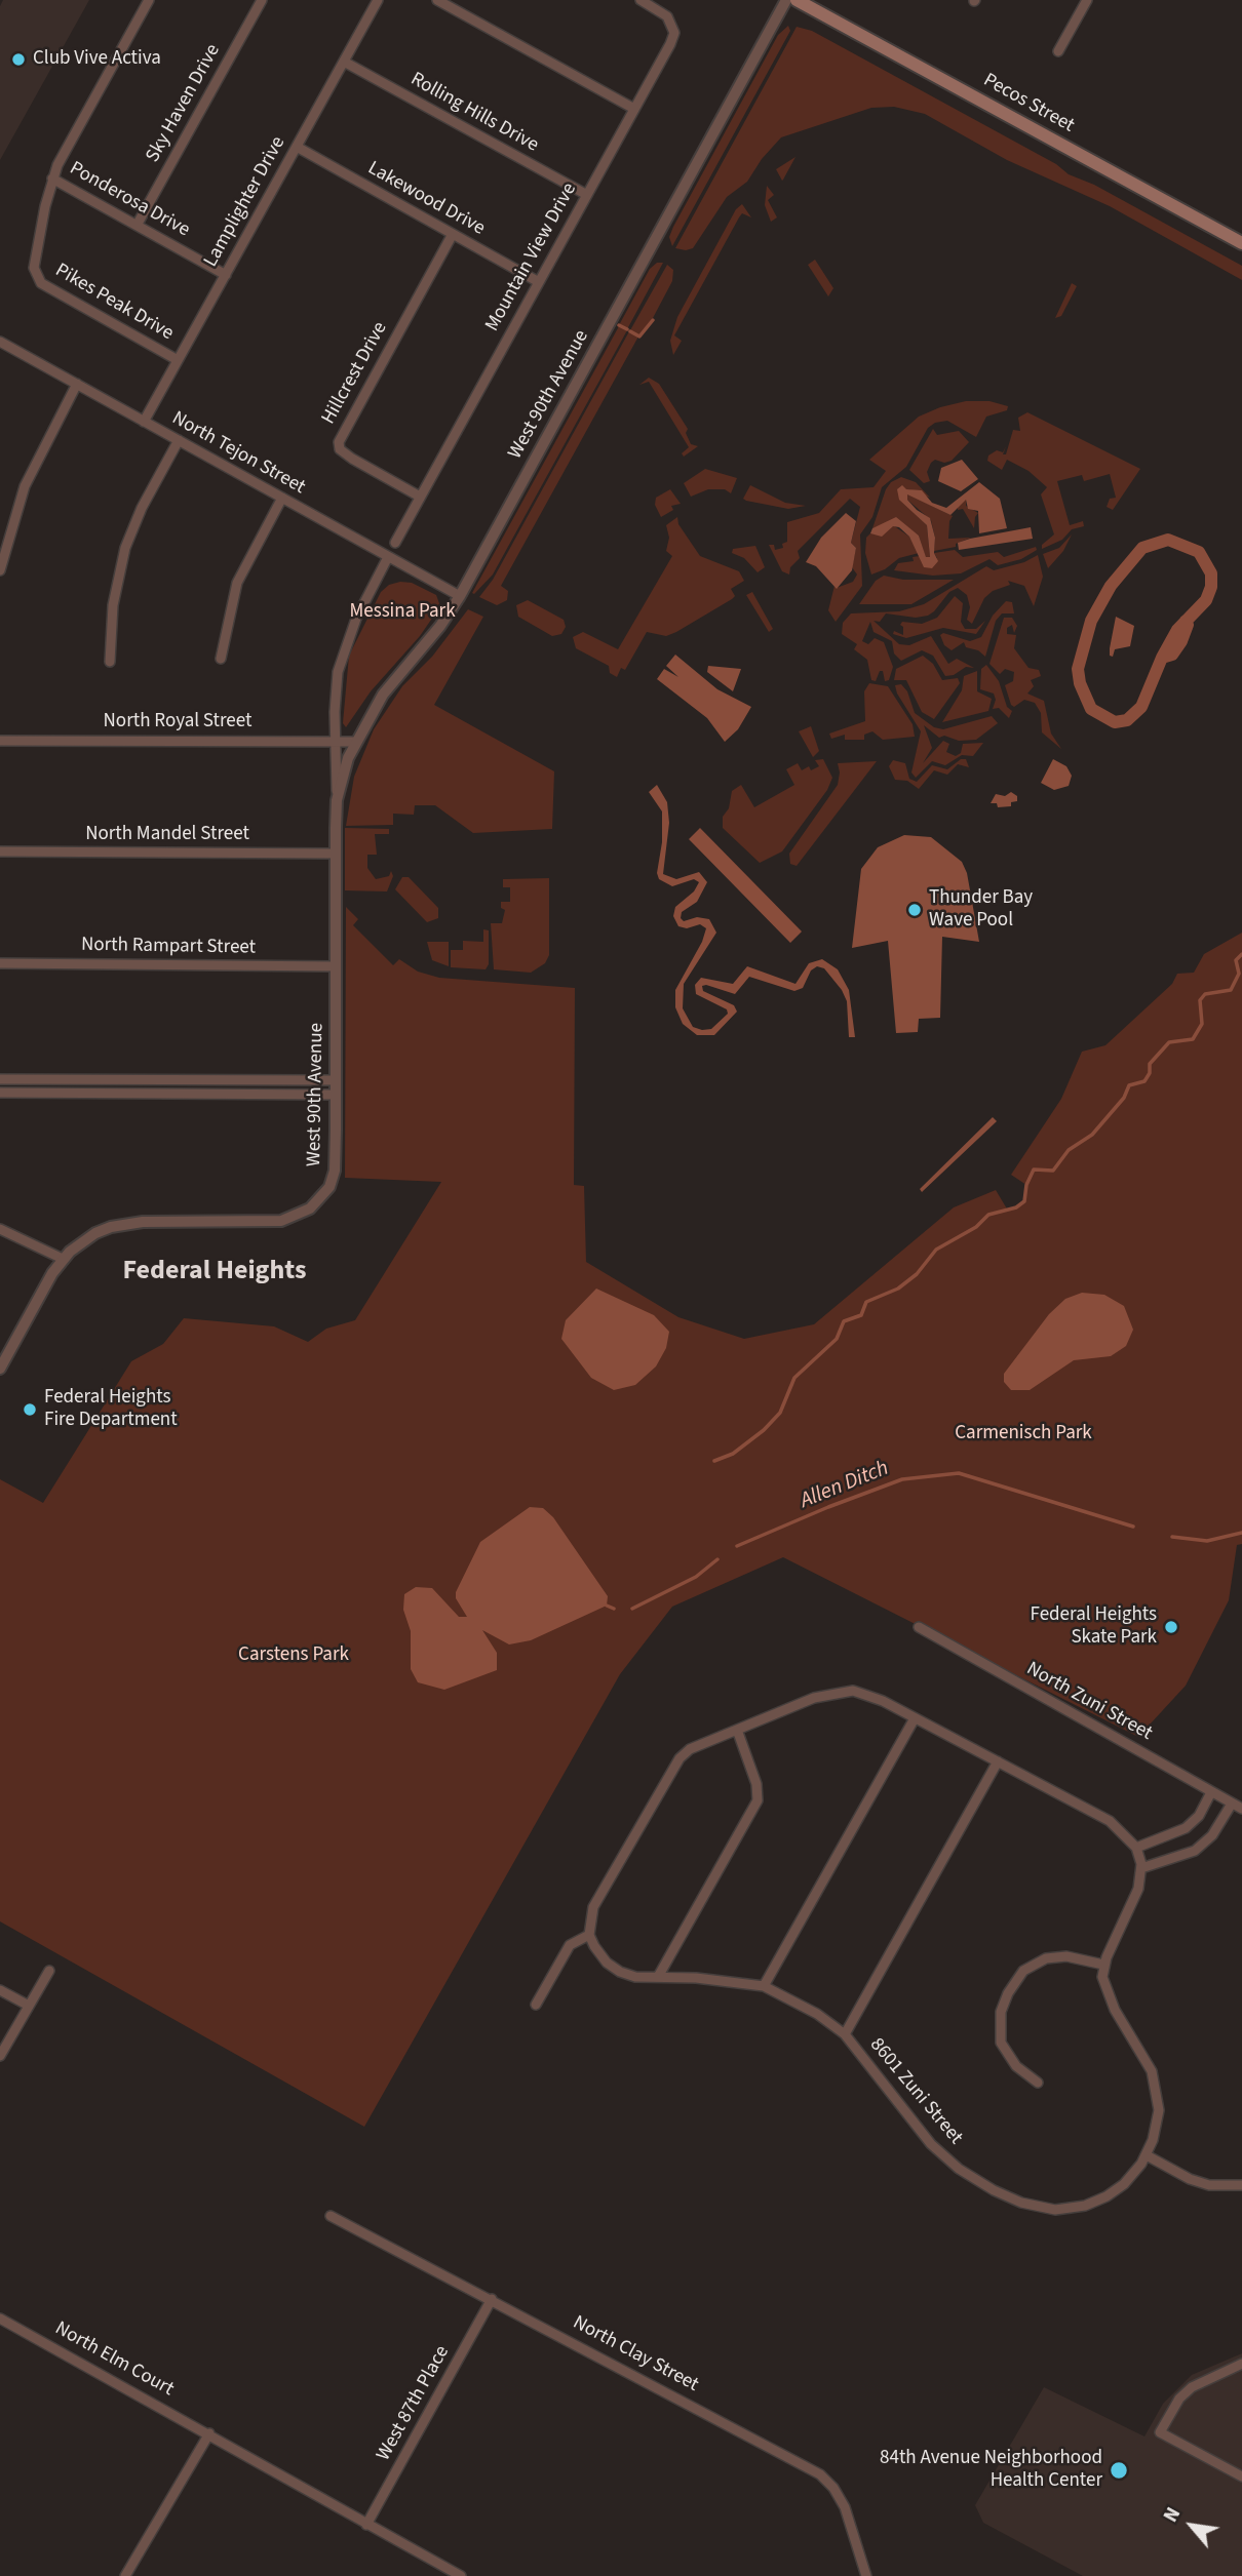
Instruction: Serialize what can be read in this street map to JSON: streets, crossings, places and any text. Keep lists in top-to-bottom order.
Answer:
{
  "streets": {
    "main road": ["Pecos Street"],
    "street": [
      "Sky Haven Drive",
      "Rolling Hills Drive",
      "Lakewood Drive",
      "Ponderosa Drive",
      "Lamplighter Drive",
      "Mountain View Drive",
      "Pikes Peak Drive",
      "Hillcrest Drive",
      "West 90th Avenue",
      "North Tejon Street",
      "North Royal Street",
      "North Mandel Street",
      "North Rampart Street",
      "North Zuni Street",
      "8601 Zuni Street",
      "North Clay Street",
      "North Elm Court",
      "West 87th Place"
    ]
  },
  "crossings": [
    ["Sky Haven Drive", "Ponderosa Drive"],
    ["Rolling Hills Drive", "Lamplighter Drive"],
    ["Rolling Hills Drive", "Mountain View Drive"],
    ["Lakewood Drive", "Lamplighter Drive"],
    ["Lakewood Drive", "Mountain View Drive"],
    ["Lakewood Drive", "Hillcrest Drive"],
    ["Ponderosa Drive", "Lamplighter Drive"],
    ["Ponderosa Drive", "Pikes Peak Drive"],
    ["Lamplighter Drive", "Pikes Peak Drive"],
    ["Lamplighter Drive", "North Tejon Street"],
    ["Mountain View Drive", "Hillcrest Drive"],
    ["West 90th Avenue", "North Tejon Street"],
    ["West 90th Avenue", "North Royal Street"],
    ["West 90th Avenue", "North Mandel Street"],
    ["West 90th Avenue", "North Rampart Street"],
    ["North Clay Street", "West 87th Place"],
    ["North Elm Court", "West 87th Place"]
  ],
  "districts": ["Federal Heights"],
  "water": ["Allen Ditch"],
  "parks": ["Messina Park", "Carmenisch Park", "Carstens Park"],
  "places": [
    "Club Vive Activa",
    "Thunder Bay Wave Pool",
    "Federal Heights Fire Department",
    "Federal Heights Skate Park",
    "84th Avenue Neighborhood Health Center"
  ],
  "north": "top left"
}
